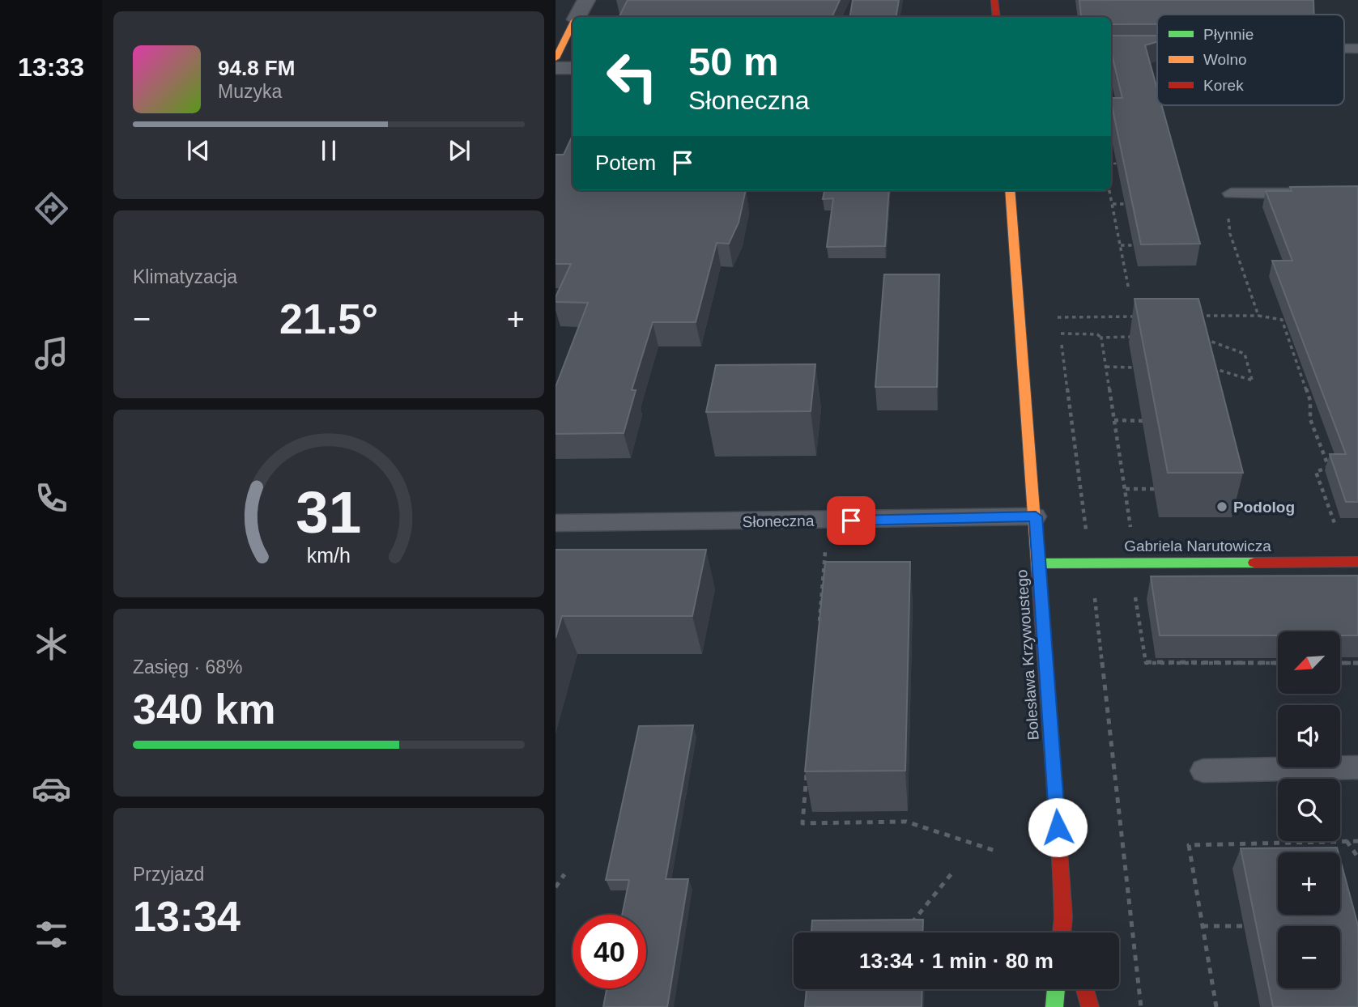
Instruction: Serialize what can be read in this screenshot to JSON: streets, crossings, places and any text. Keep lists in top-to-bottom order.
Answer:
{
  "streets": {
    "street": ["Gabriela Narutowicza", "Bolesława Krzywoustego"],
    "lane": ["Słoneczna"]
  },
  "crossings": [
    ["Słoneczna", "Bolesława Krzywoustego"],
    ["Gabriela Narutowicza", "Bolesława Krzywoustego"]
  ],
  "places": ["Podolog"],
  "legend": ["Płynnie", "Wolno", "Korek"],
  "north": "bottom left",
  "page": {
    "tabs": "13:33",
    "turn": ["50 m", "Słoneczna"],
    "song": ["94.8 FM", "Muzyka"],
    "then": "Potem",
    "tile": [
      "Klimatyzacja",
      ["Zasięg · 68%", "340 km"],
      ["Przyjazd", "13:34"]
    ],
    "heat": ["−", "21.5°", "+"],
    "map_buttons": ["+", "−"],
    "limit": "40",
    "trip": "13:34 · 1 min · 80 m",
    "gauge": ["31", "km/h"]
  }
}
